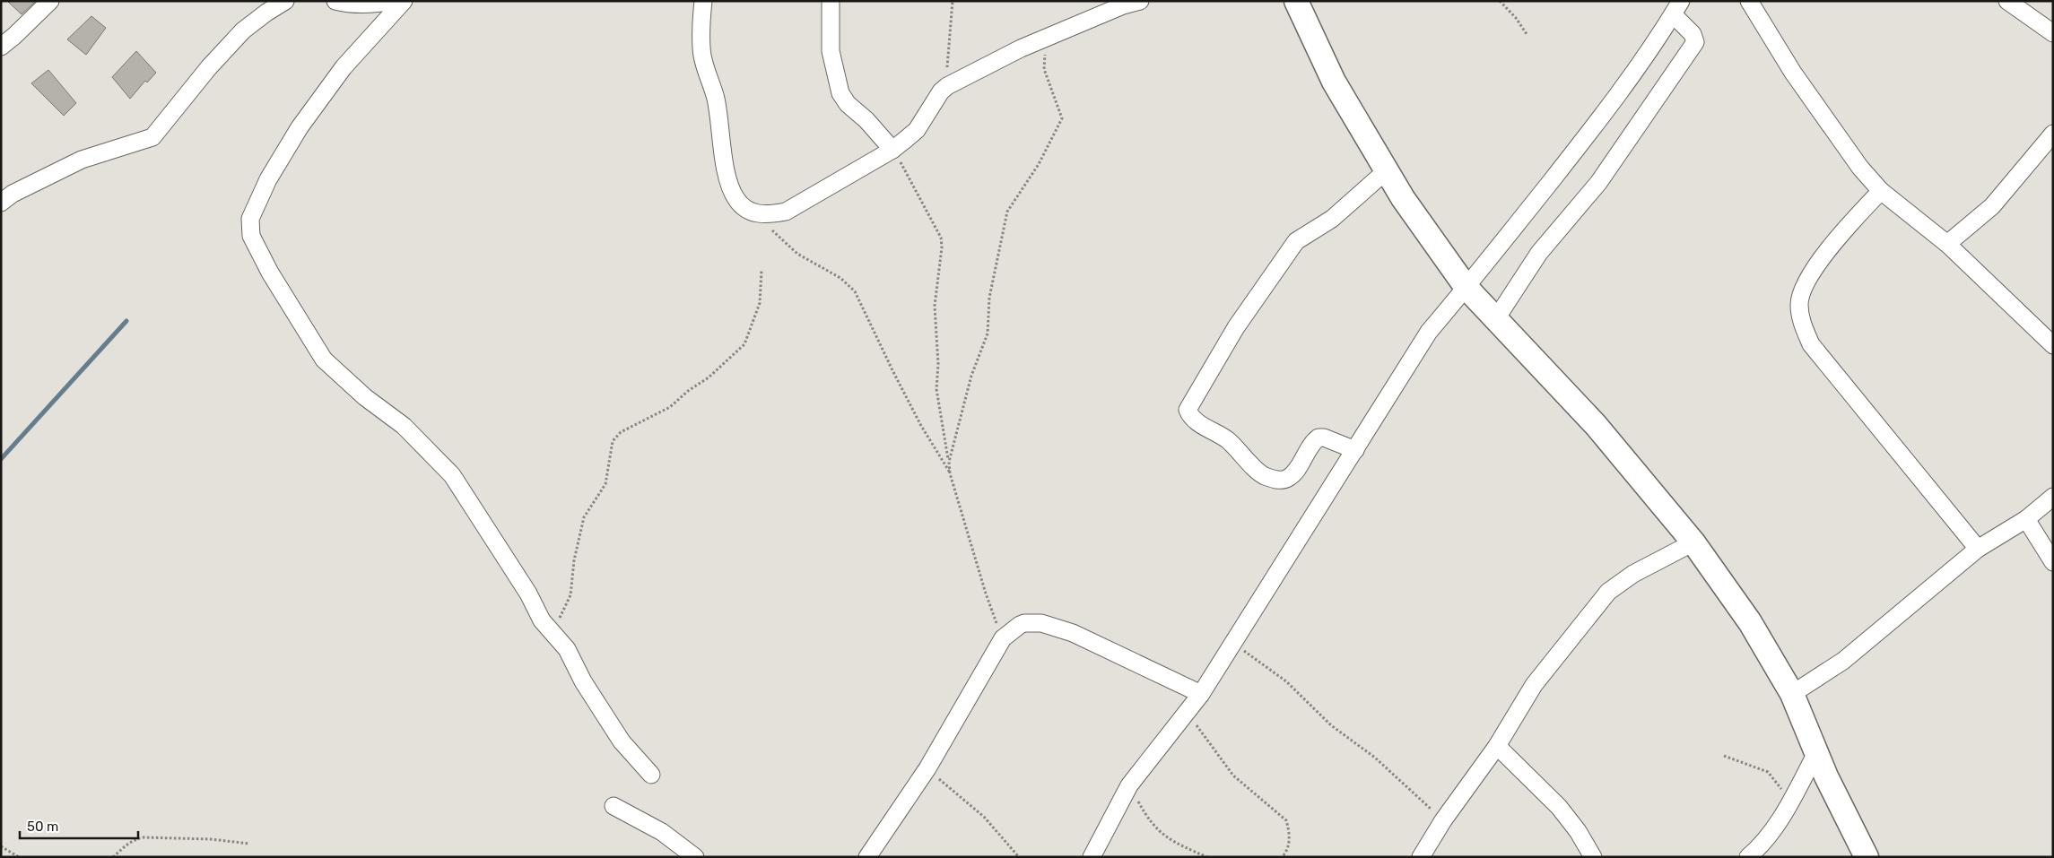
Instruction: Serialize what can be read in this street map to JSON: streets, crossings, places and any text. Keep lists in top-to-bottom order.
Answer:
{
  "scale_bar": "50 m"
}
